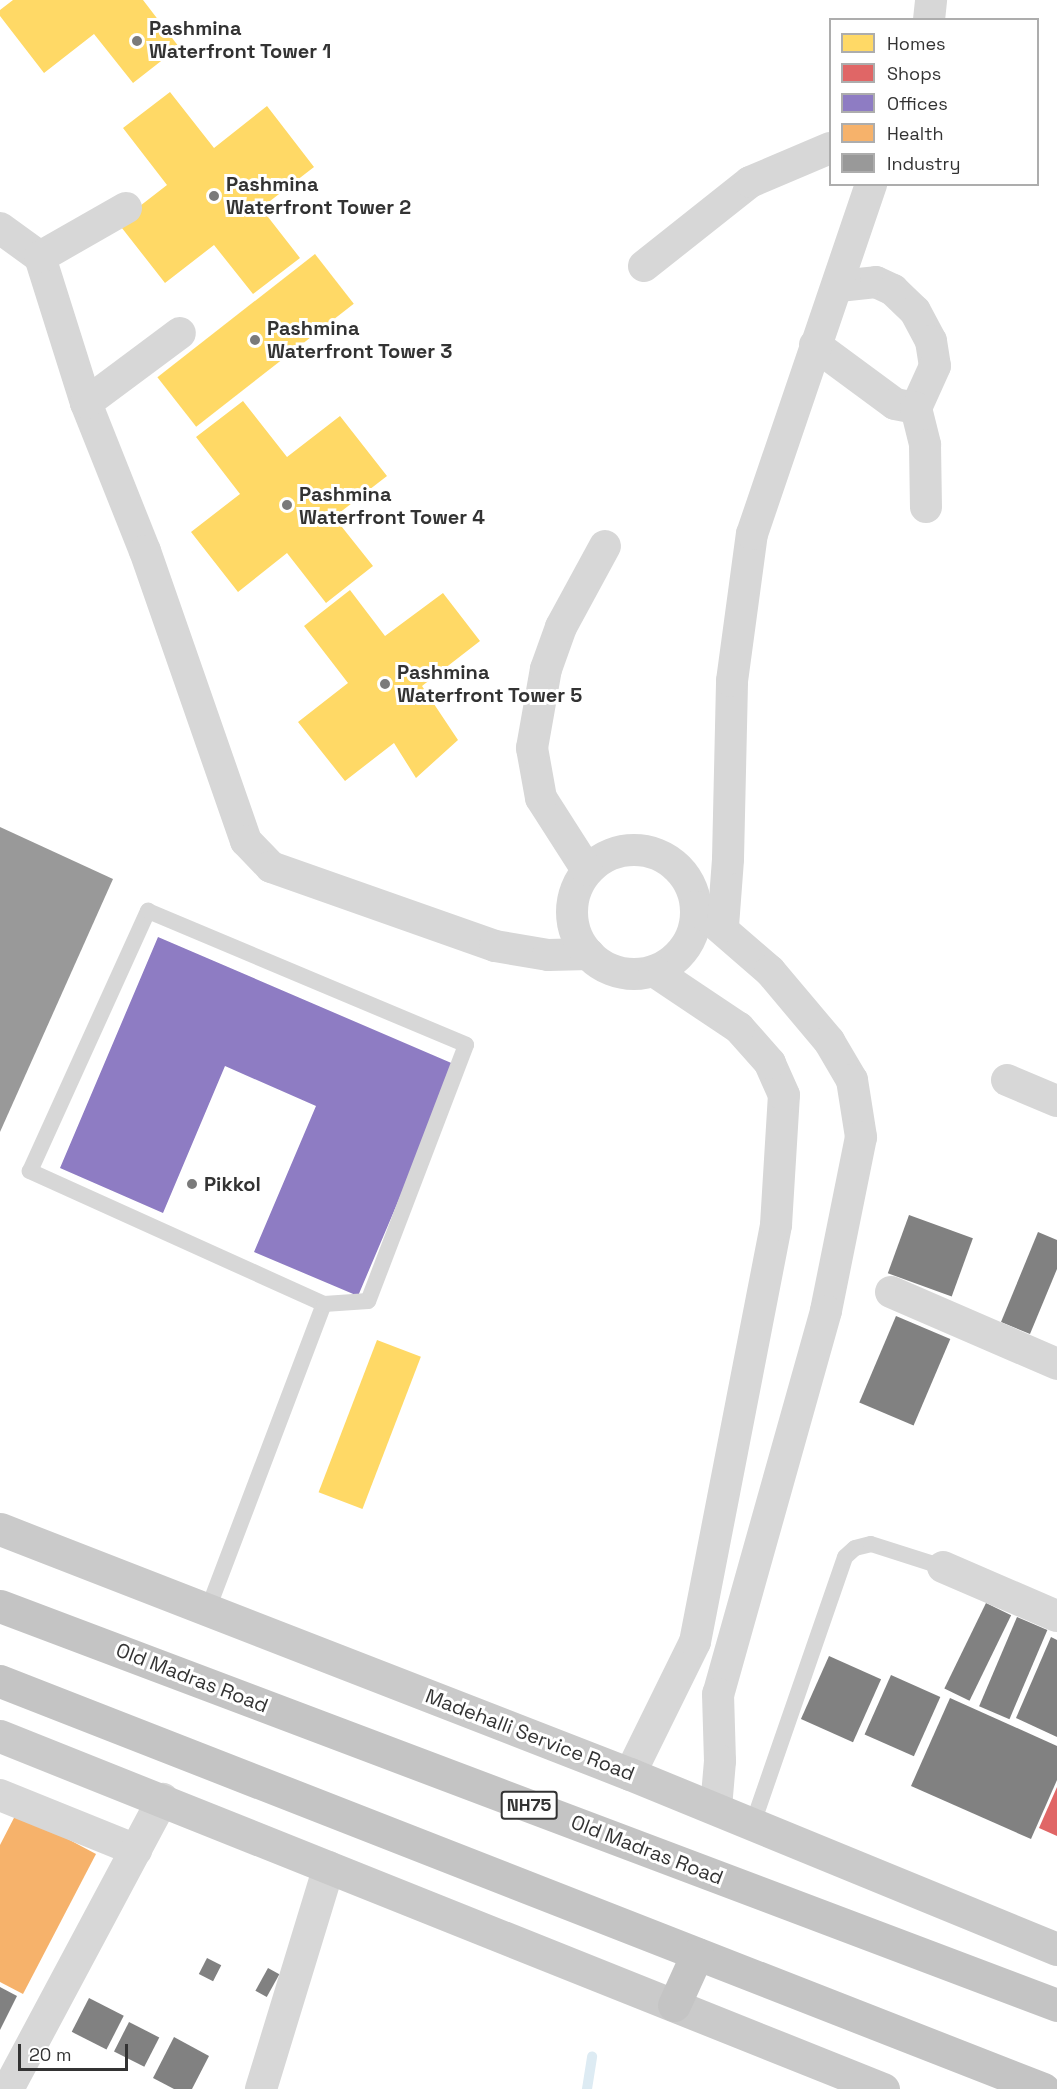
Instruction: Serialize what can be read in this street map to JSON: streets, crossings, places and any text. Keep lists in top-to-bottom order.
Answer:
{
  "streets": {
    "highway": ["Old Madras Road", "NH75"],
    "main road": ["Madehalli Service Road"]
  },
  "places": [
    "Pashmina Waterfront Tower 1",
    "Pashmina Waterfront Tower 2",
    "Pashmina Waterfront Tower 3",
    "Pashmina Waterfront Tower 4",
    "Pashmina Waterfront Tower 5",
    "Pikkol"
  ],
  "legend": [
    "Homes",
    "Shops",
    "Offices",
    "Health",
    "Industry"
  ],
  "scale_bar": "20 m"
}
